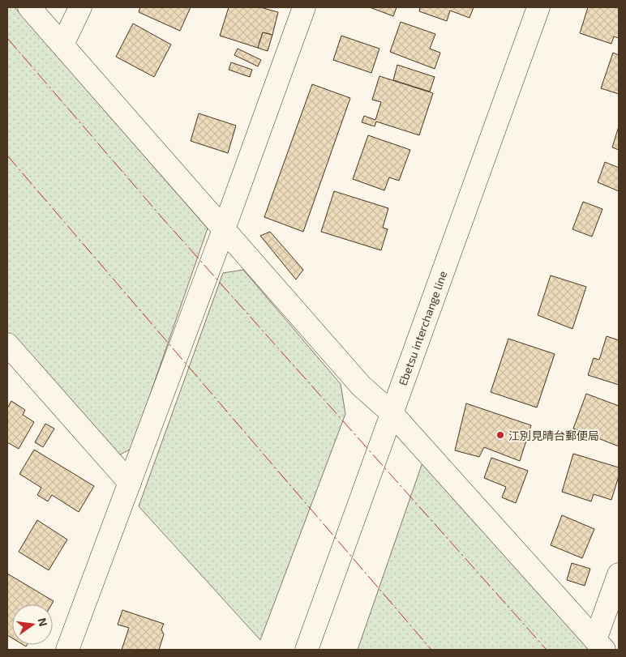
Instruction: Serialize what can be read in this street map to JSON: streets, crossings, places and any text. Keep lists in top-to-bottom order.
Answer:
{
  "streets": {
    "street": ["Ebetsu interchange line"]
  },
  "places": ["江別見晴台郵便局"],
  "north": "right"
}
